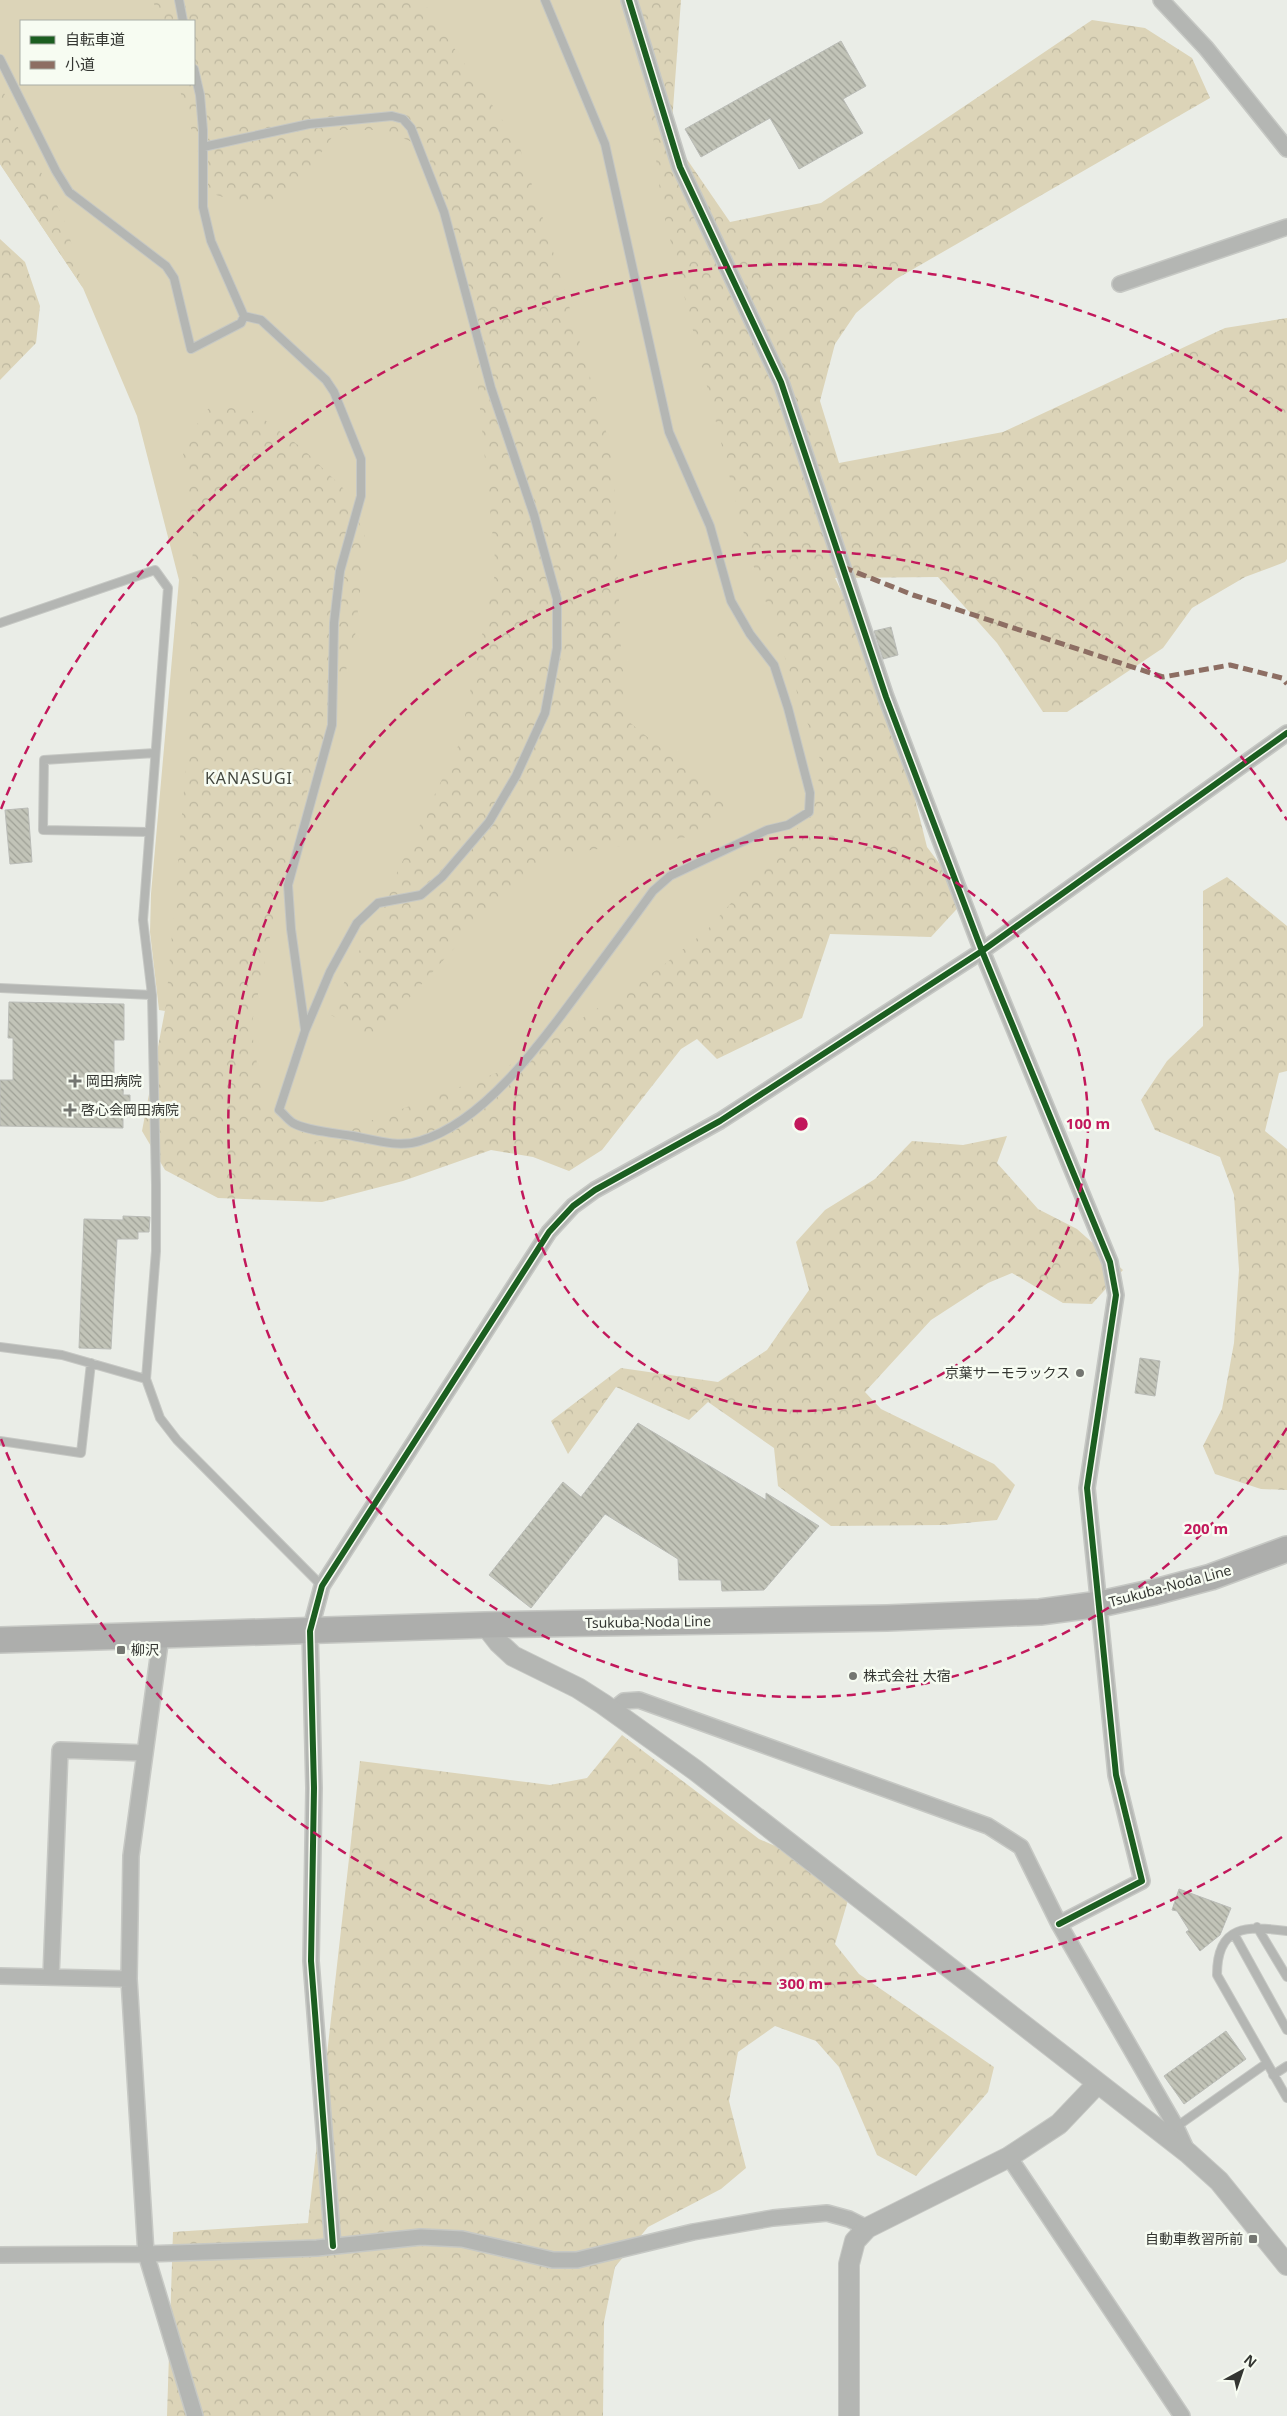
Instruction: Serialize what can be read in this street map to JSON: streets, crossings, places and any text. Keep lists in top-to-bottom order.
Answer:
{
  "streets": {
    "main road": ["Tsukuba-Noda Line"]
  },
  "districts": ["KANASUGI"],
  "places": {
    "health": ["岡田病院", "啓心会岡田病院"],
    "other": ["京葉サーモラックス", "株式会社 大宿"],
    "transit": ["柳沢", "自動車教習所前"]
  },
  "legend": ["自転車道", "小道"],
  "north": "top right",
  "rings": ["100 m", "200 m", "300 m"]
}
